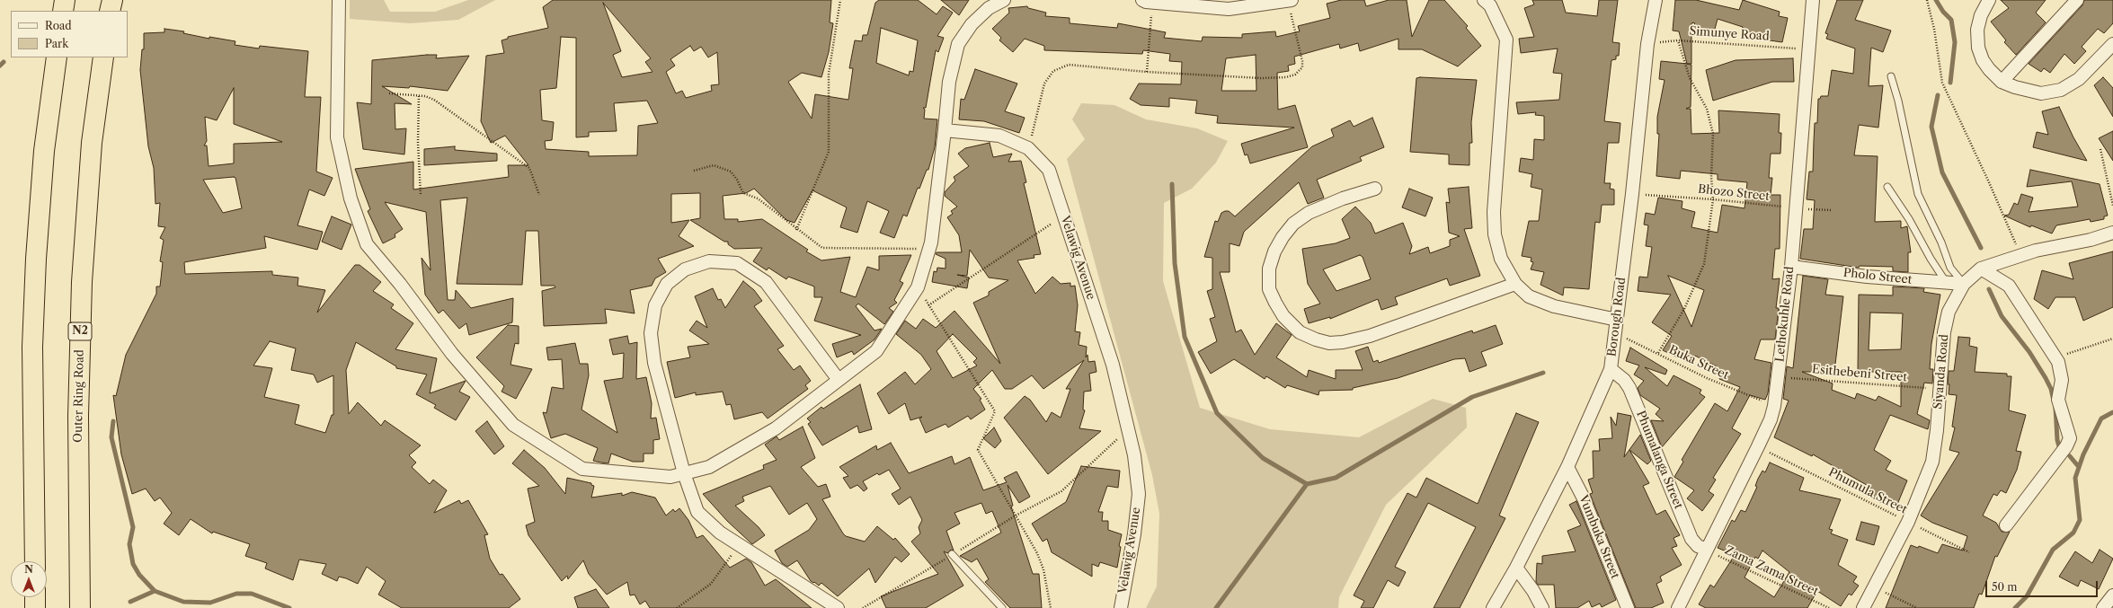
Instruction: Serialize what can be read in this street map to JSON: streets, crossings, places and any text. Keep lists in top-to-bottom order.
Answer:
{
  "streets": {
    "highway": ["N2", "Outer Ring Road"],
    "street": [
      "Velawig Avenue",
      "Pholo Street",
      "Lethokuhle Road",
      "Borough Road",
      "Siyanda Road",
      "Phumalanga Street",
      "Vumbuka Street"
    ],
    "path": [
      "Simunye Road",
      "Bhozo Street",
      "Buka Street",
      "Esithebeni Street",
      "Phumula Street",
      "Zama Zama Street"
    ]
  },
  "crossings": [
    ["Simunye Road", "Lethokuhle Road"],
    ["Simunye Road", "Borough Road"],
    ["Bhozo Street", "Lethokuhle Road"],
    ["Bhozo Street", "Borough Road"],
    ["Pholo Street", "Lethokuhle Road"],
    ["Pholo Street", "Siyanda Road"],
    ["Lethokuhle Road", "Buka Street"],
    ["Lethokuhle Road", "Esithebeni Street"],
    ["Lethokuhle Road", "Phumalanga Street"],
    ["Lethokuhle Road", "Phumula Street"],
    ["Lethokuhle Road", "Zama Zama Street"],
    ["Borough Road", "Buka Street"],
    ["Borough Road", "Phumalanga Street"],
    ["Borough Road", "Vumbuka Street"],
    ["Siyanda Road", "Esithebeni Street"],
    ["Siyanda Road", "Phumula Street"],
    ["Phumalanga Street", "Zama Zama Street"]
  ],
  "legend": ["Road", "Park"],
  "scale_bar": "50 m",
  "north": "top"
}
